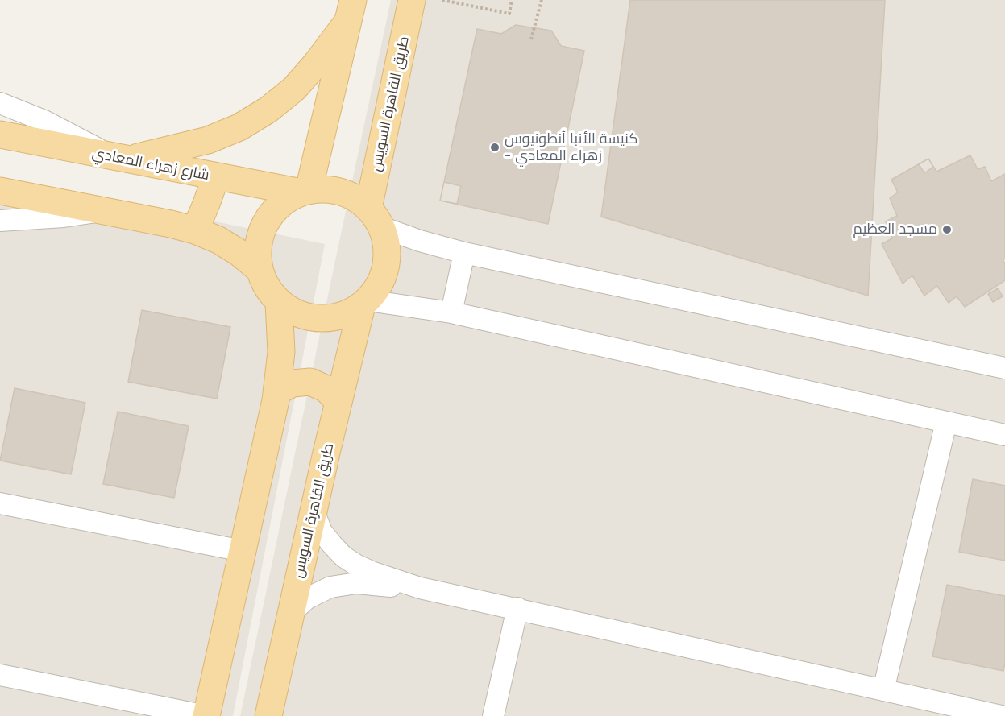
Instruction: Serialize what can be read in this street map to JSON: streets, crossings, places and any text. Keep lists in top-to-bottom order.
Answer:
{
  "streets": {
    "main road": ["طريق القاهرة السويس", "شارع زهراء المعادي"]
  },
  "crossings": [
    ["طريق القاهرة السويس", "شارع زهراء المعادي"]
  ],
  "places": ["كنيسة الأنبا أنطونيوس - زهراء المعادي", "مسجد العظيم"]
}
